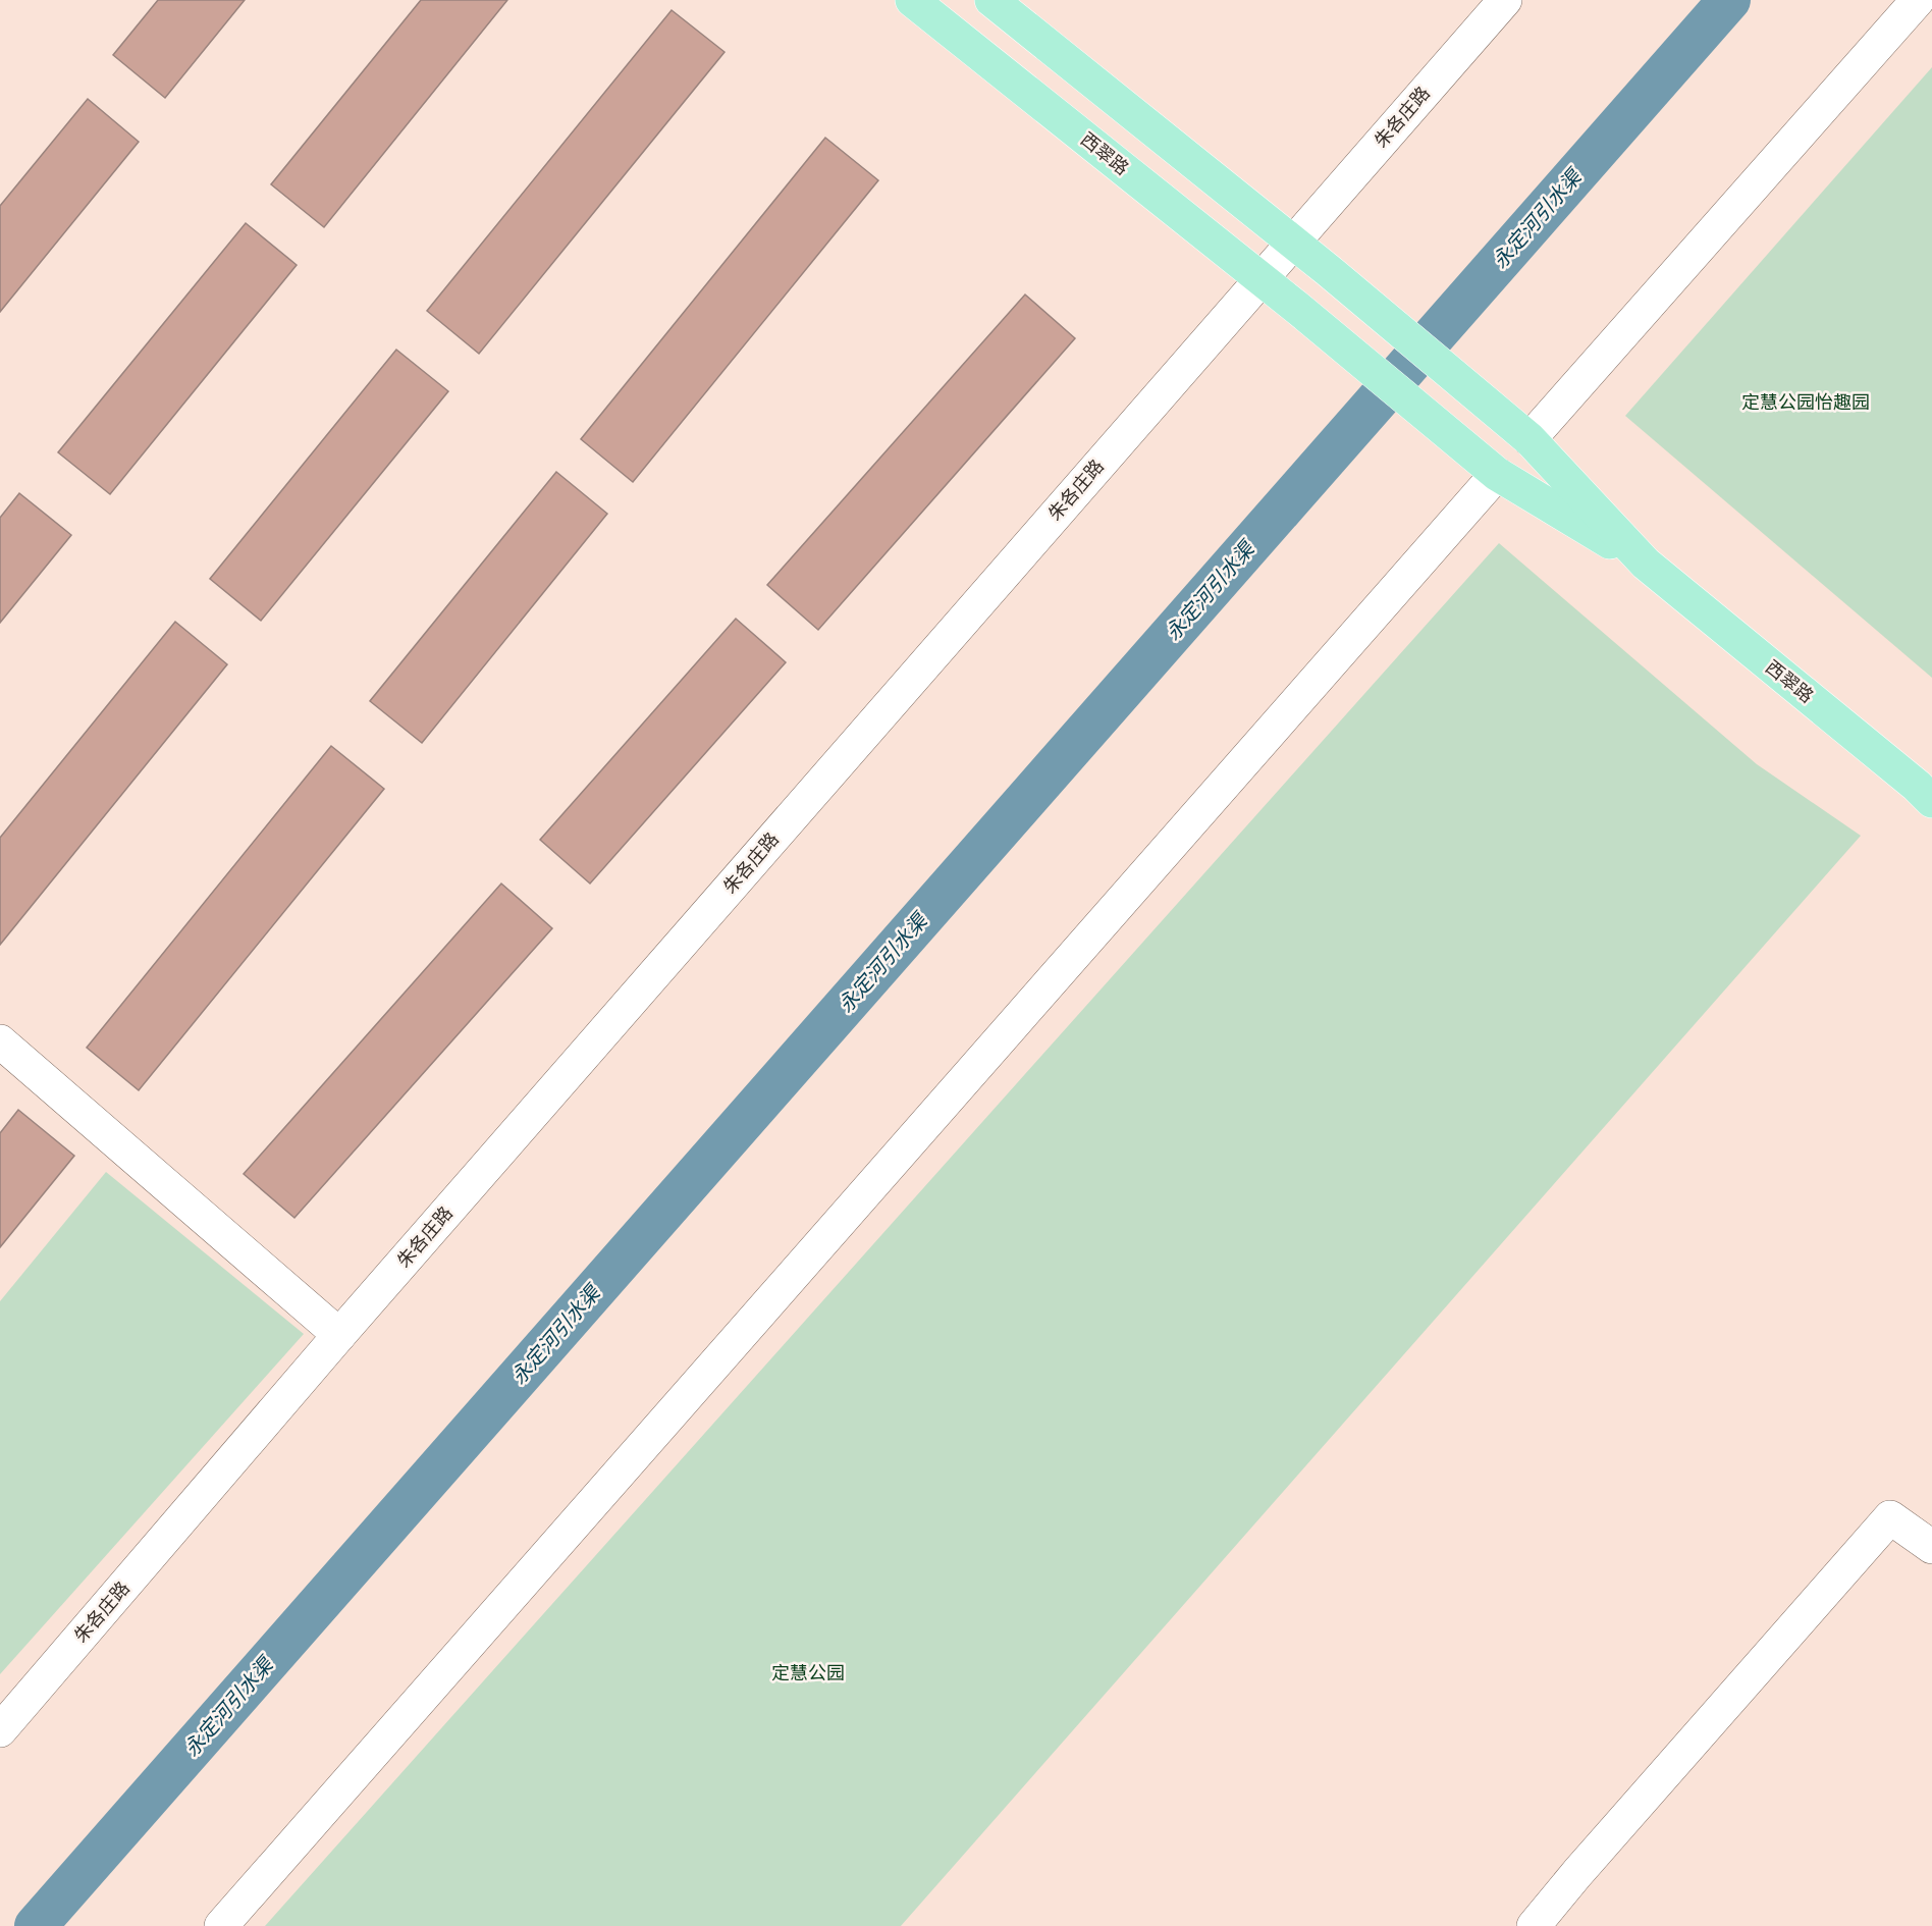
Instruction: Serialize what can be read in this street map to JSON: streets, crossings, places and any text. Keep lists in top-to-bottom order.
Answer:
{
  "streets": {
    "main road": ["西翠路"],
    "street": ["朱各庄路"]
  },
  "crossings": [
    ["朱各庄路", "西翠路"]
  ],
  "water": ["永定河引水渠"],
  "parks": ["定慧公园怡趣园", "定慧公园"]
}
